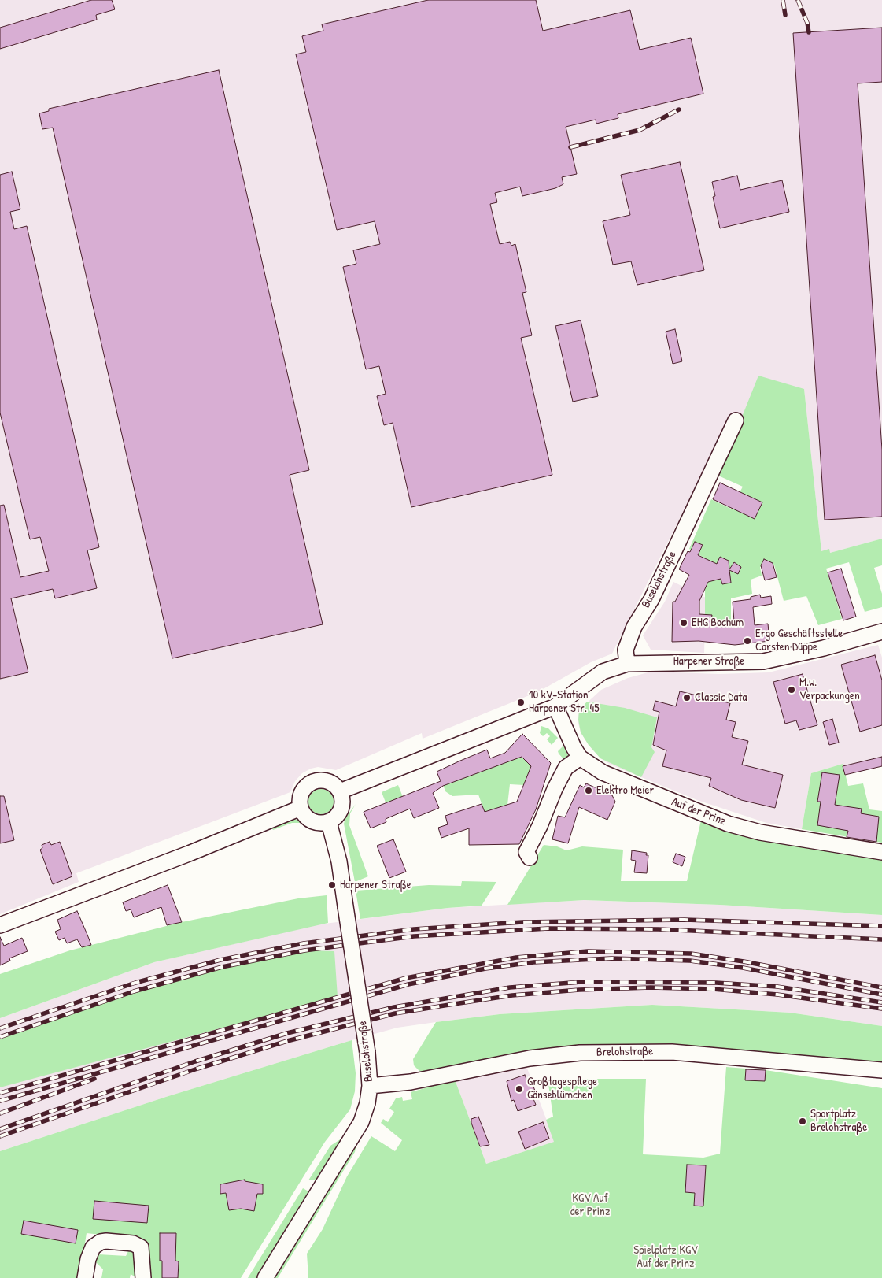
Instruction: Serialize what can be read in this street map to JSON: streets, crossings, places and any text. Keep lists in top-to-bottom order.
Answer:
{
  "streets": {
    "street": [
      "Buselohstraße",
      "Harpener Straße",
      "Auf der Prinz",
      "Brelohstraße"
    ]
  },
  "crossings": [
    ["Buselohstraße", "Harpener Straße"],
    ["Buselohstraße", "Brelohstraße"]
  ],
  "parks": ["KGV Auf der Prinz", "Spielplatz KGV Auf der Prinz"],
  "places": [
    "EHG Bochum",
    "Ergo Geschäftsstelle Carsten Düppe",
    "M.w. Verpackungen",
    "Classic Data",
    "10 kV-Station Harpener Str. 45",
    "Elektro Meier",
    "Harpener Straße",
    "Großtagespflege Gänseblümchen",
    "Sportplatz Brelohstraße"
  ]
}
